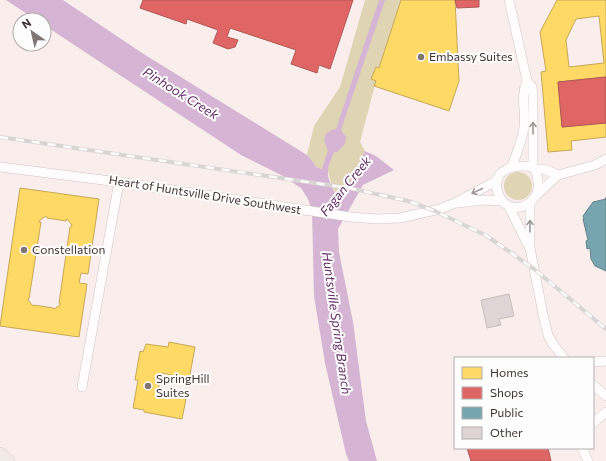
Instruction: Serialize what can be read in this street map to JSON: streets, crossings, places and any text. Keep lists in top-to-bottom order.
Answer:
{
  "streets": {
    "street": ["Heart of Huntsville Drive Southwest"]
  },
  "water": ["Pinhook Creek", "Fagan Creek", "Huntsville Spring Branch"],
  "places": ["Embassy Suites", "Constellation", "SpringHill Suites"],
  "legend": [
    "Homes",
    "Shops",
    "Public",
    "Other"
  ],
  "north": "top left"
}
